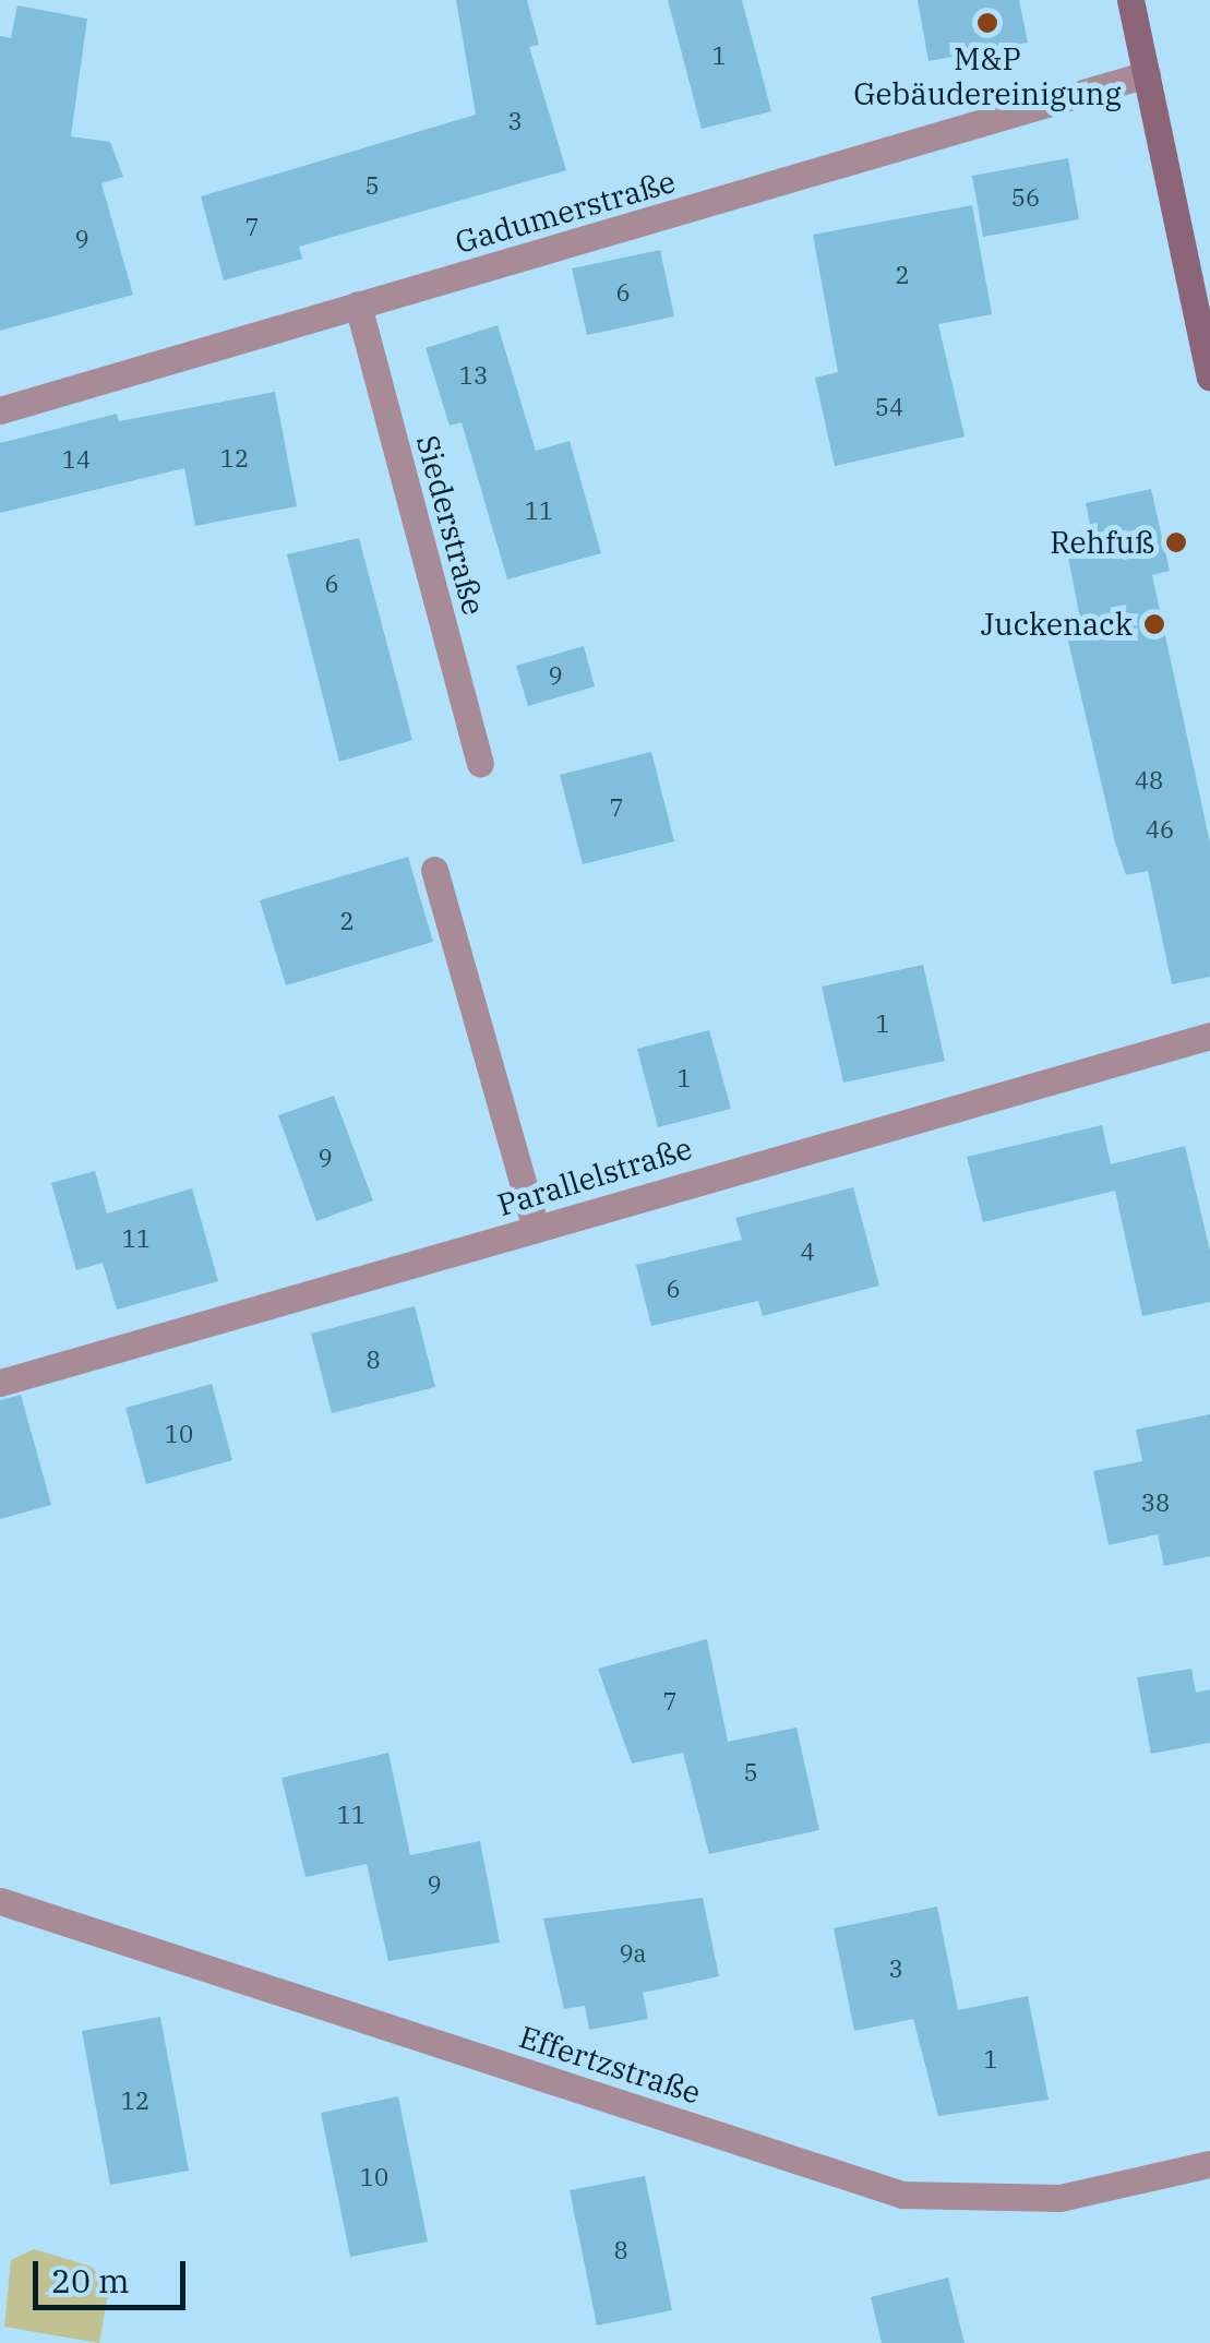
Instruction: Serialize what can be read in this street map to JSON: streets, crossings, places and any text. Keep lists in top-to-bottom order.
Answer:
{
  "streets": {
    "street": [
      "Gadumerstraße",
      "Siederstraße",
      "Parallelstraße",
      "Effertzstraße"
    ]
  },
  "crossings": [
    ["Gadumerstraße", "Siederstraße"]
  ],
  "places": ["M&P Gebäudereinigung", "Rehfuß", "Juckenack"],
  "house_numbers": [
    "1",
    "3",
    "5",
    "56",
    "7",
    "9",
    "2",
    "6",
    "13",
    "54",
    "12",
    "14",
    "11",
    "6",
    "9",
    "48",
    "7",
    "46",
    "2",
    "1",
    "1",
    "9",
    "11",
    "4",
    "6",
    "8",
    "10",
    "38",
    "7",
    "5",
    "11",
    "9",
    "9a",
    "3",
    "1",
    "12",
    "10",
    "8"
  ],
  "scale_bar": "20 m"
}
